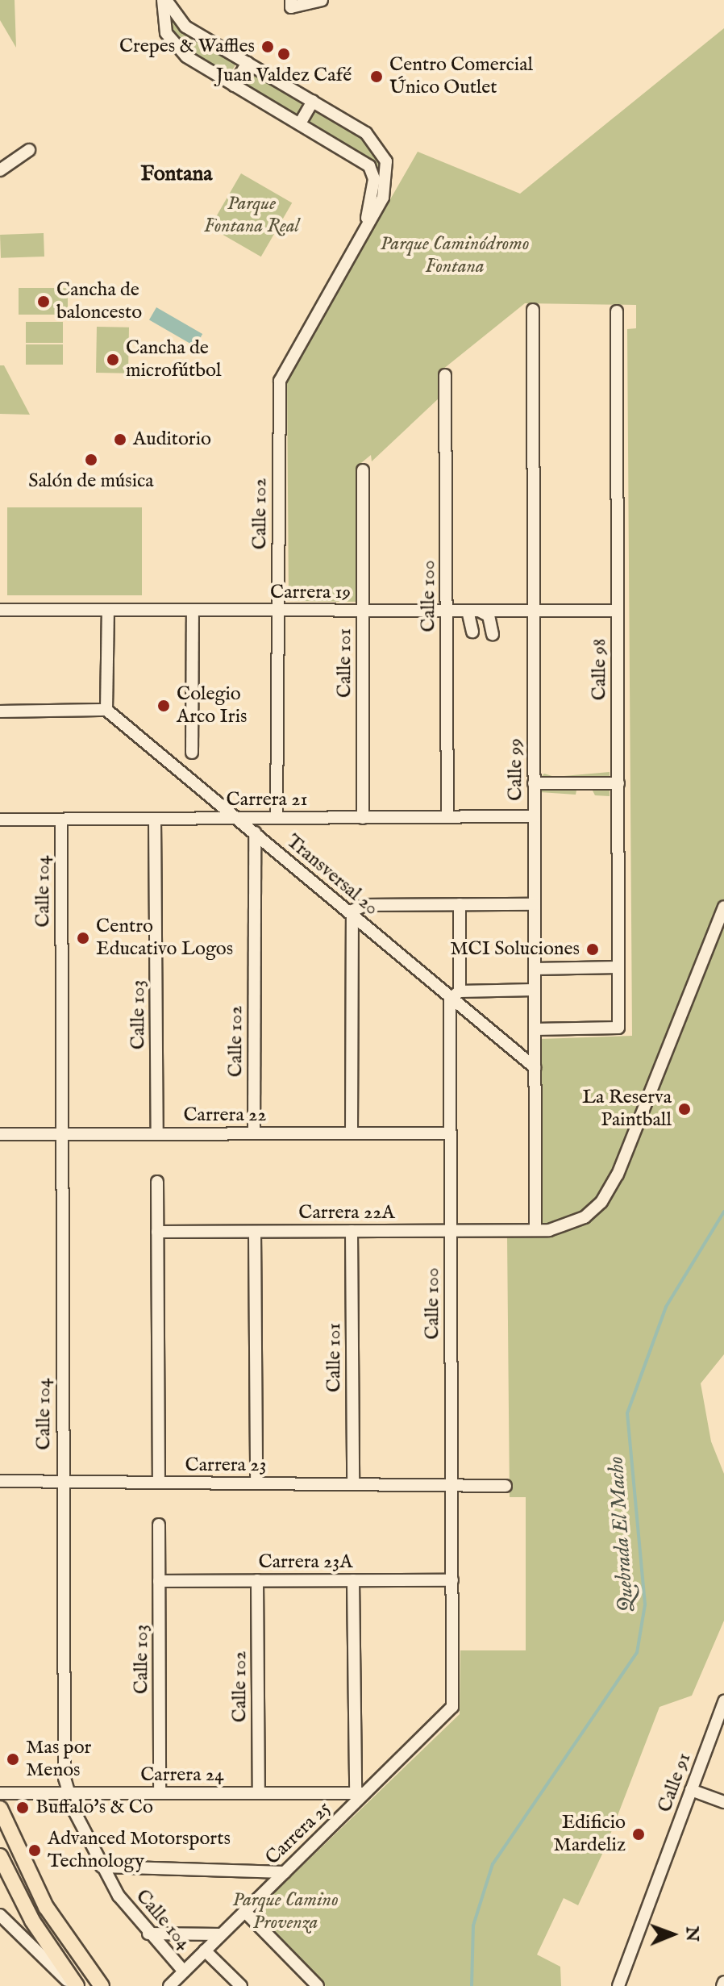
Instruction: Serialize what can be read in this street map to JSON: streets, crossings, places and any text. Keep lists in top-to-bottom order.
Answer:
{
  "streets": {
    "street": [
      "Calle 102",
      "Carrera 19",
      "Calle 100",
      "Calle 101",
      "Calle 98",
      "Calle 99",
      "Carrera 21",
      "Transversal 20",
      "Calle 104",
      "Calle 103",
      "Carrera 22",
      "Carrera 22A",
      "Carrera 23",
      "Carrera 23A",
      "Carrera 24",
      "Calle 91",
      "Carrera 25"
    ]
  },
  "crossings": [
    ["Calle 102", "Carrera 19"],
    ["Calle 102", "Carrera 21"],
    ["Calle 102", "Transversal 20"],
    ["Calle 102", "Carrera 22"],
    ["Calle 102", "Carrera 23A"],
    ["Calle 102", "Carrera 24"],
    ["Carrera 19", "Calle 100"],
    ["Carrera 19", "Calle 101"],
    ["Carrera 19", "Calle 98"],
    ["Carrera 19", "Calle 99"],
    ["Calle 100", "Carrera 21"],
    ["Calle 100", "Transversal 20"],
    ["Calle 100", "Carrera 22"],
    ["Calle 100", "Carrera 22A"],
    ["Calle 100", "Carrera 23"],
    ["Calle 100", "Carrera 23A"],
    ["Calle 100", "Carrera 25"],
    ["Calle 101", "Carrera 21"],
    ["Calle 101", "Carrera 22A"],
    ["Calle 101", "Carrera 23"],
    ["Calle 98", "Calle 99"],
    ["Calle 99", "Carrera 21"],
    ["Calle 99", "Transversal 20"],
    ["Calle 99", "Carrera 22A"],
    ["Carrera 21", "Transversal 20"],
    ["Carrera 21", "Calle 104"],
    ["Carrera 21", "Calle 103"],
    ["Calle 104", "Carrera 22"],
    ["Calle 104", "Carrera 23"],
    ["Calle 104", "Carrera 24"],
    ["Calle 104", "Carrera 25"],
    ["Calle 103", "Carrera 22"],
    ["Calle 103", "Carrera 23A"],
    ["Calle 103", "Carrera 24"],
    ["Carrera 24", "Carrera 25"]
  ],
  "districts": ["Fontana"],
  "water": ["Quebrada El Macho"],
  "parks": ["Parque Fontana Real", "Parque Caminódromo Fontana", "Parque Camino Provenza"],
  "places": [
    "Crepes & Waffles",
    "Juan Valdez Café",
    "Centro Comercial Único Outlet",
    "Cancha de baloncesto",
    "Cancha de microfútbol",
    "Auditorio",
    "Salón de música",
    "Colegio Arco Iris",
    "Centro Educativo Logos",
    "MCI Soluciones",
    "La Reserva Paintball",
    "Mas por Menos",
    "Buffalo's & Co",
    "Edificio Mardeliz",
    "Advanced Motorsports Technology"
  ],
  "north": "right"
}
